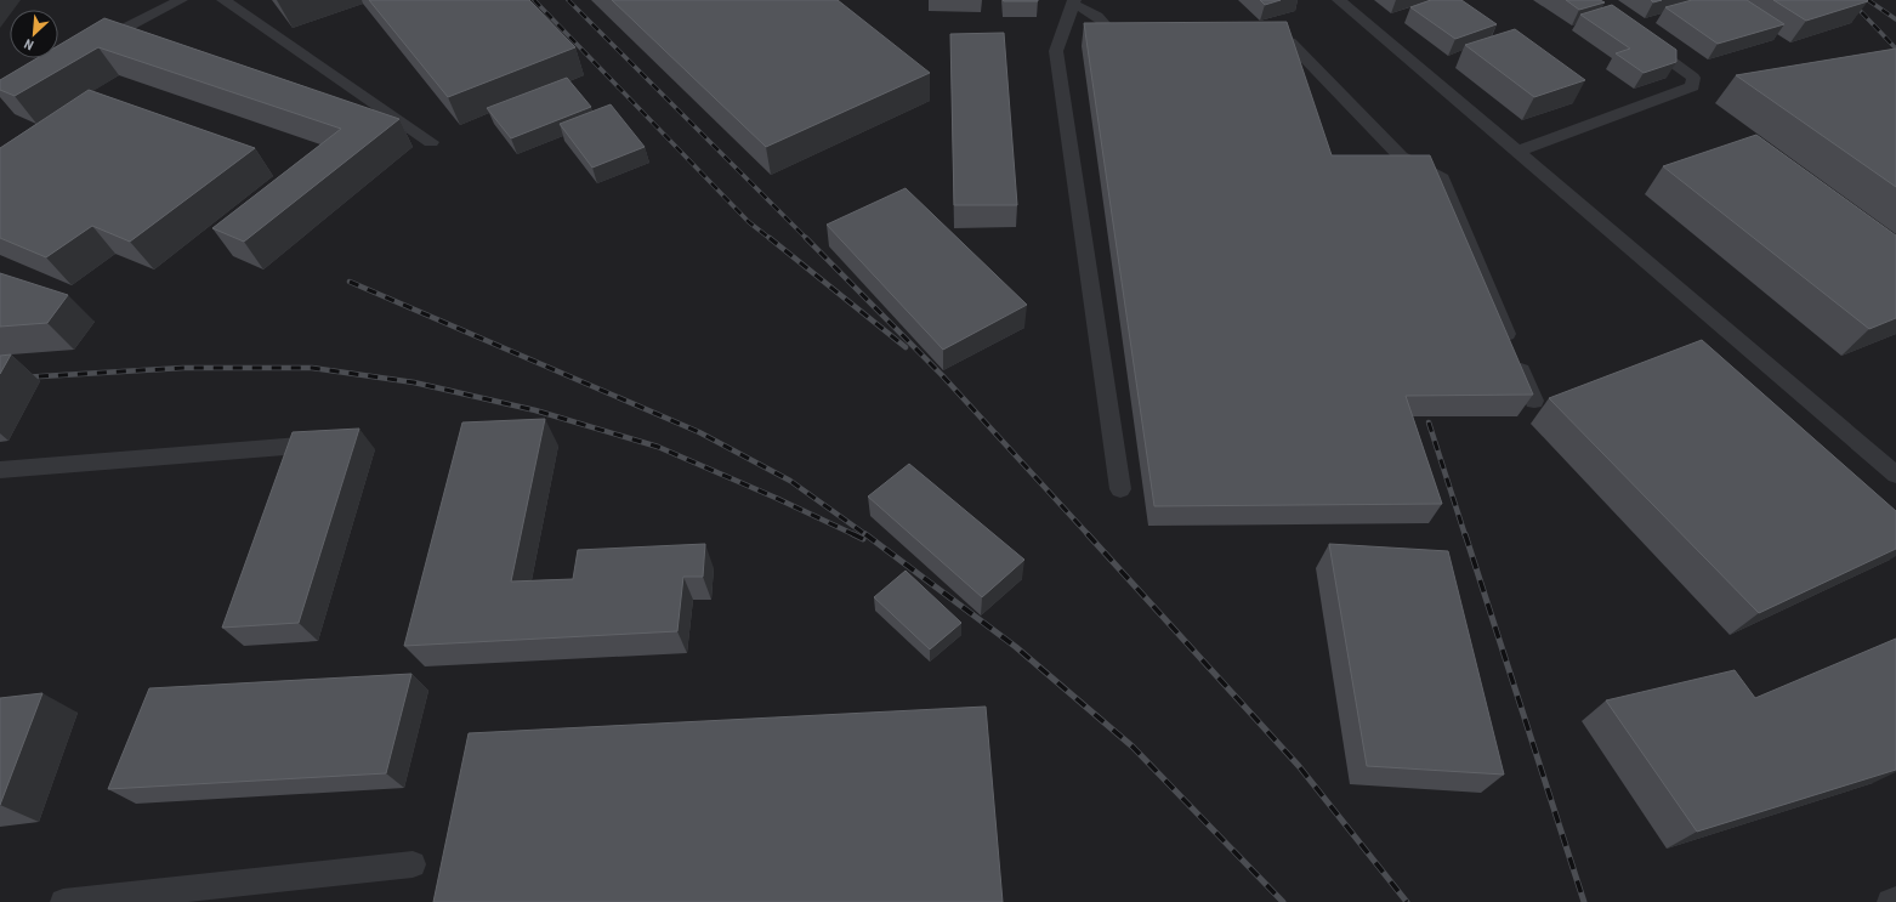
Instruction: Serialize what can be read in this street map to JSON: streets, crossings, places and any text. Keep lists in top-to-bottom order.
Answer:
{
  "north": "bottom left"
}
